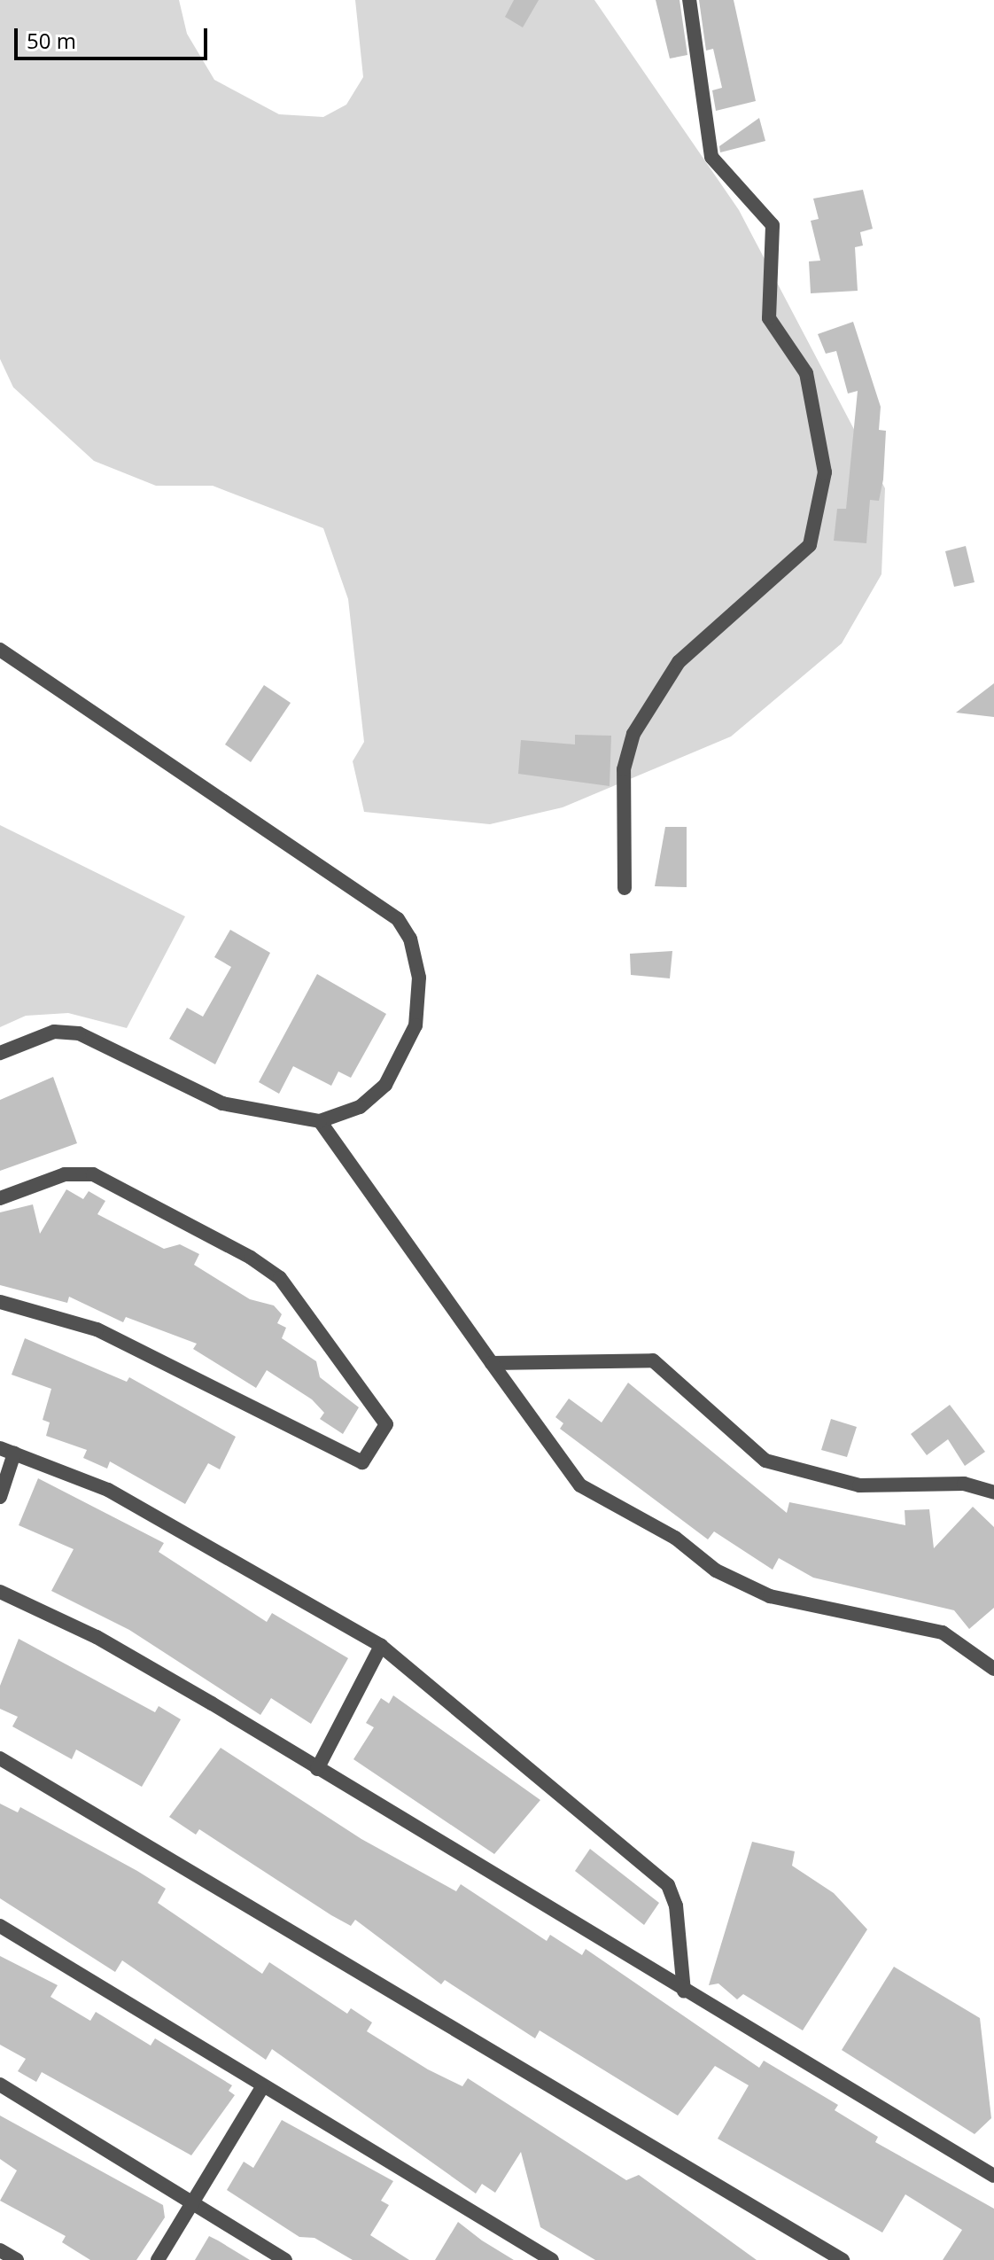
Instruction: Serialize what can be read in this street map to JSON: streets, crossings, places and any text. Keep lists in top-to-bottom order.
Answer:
{
  "scale_bar": "50 m"
}
